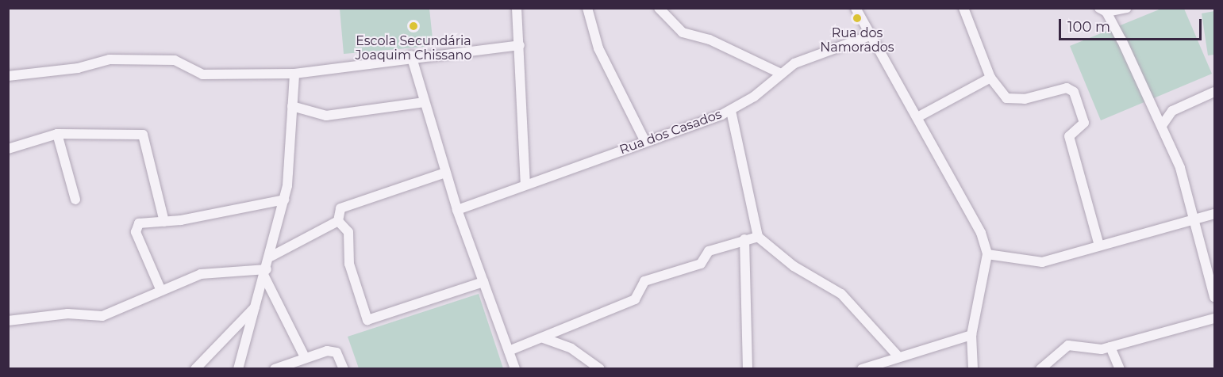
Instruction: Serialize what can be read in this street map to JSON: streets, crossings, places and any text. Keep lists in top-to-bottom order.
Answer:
{
  "streets": {
    "street": ["Rua dos Casados"]
  },
  "places": ["Rua dos Namorados", "Escola Secundária Joaquim Chissano"],
  "scale_bar": "100 m"
}
